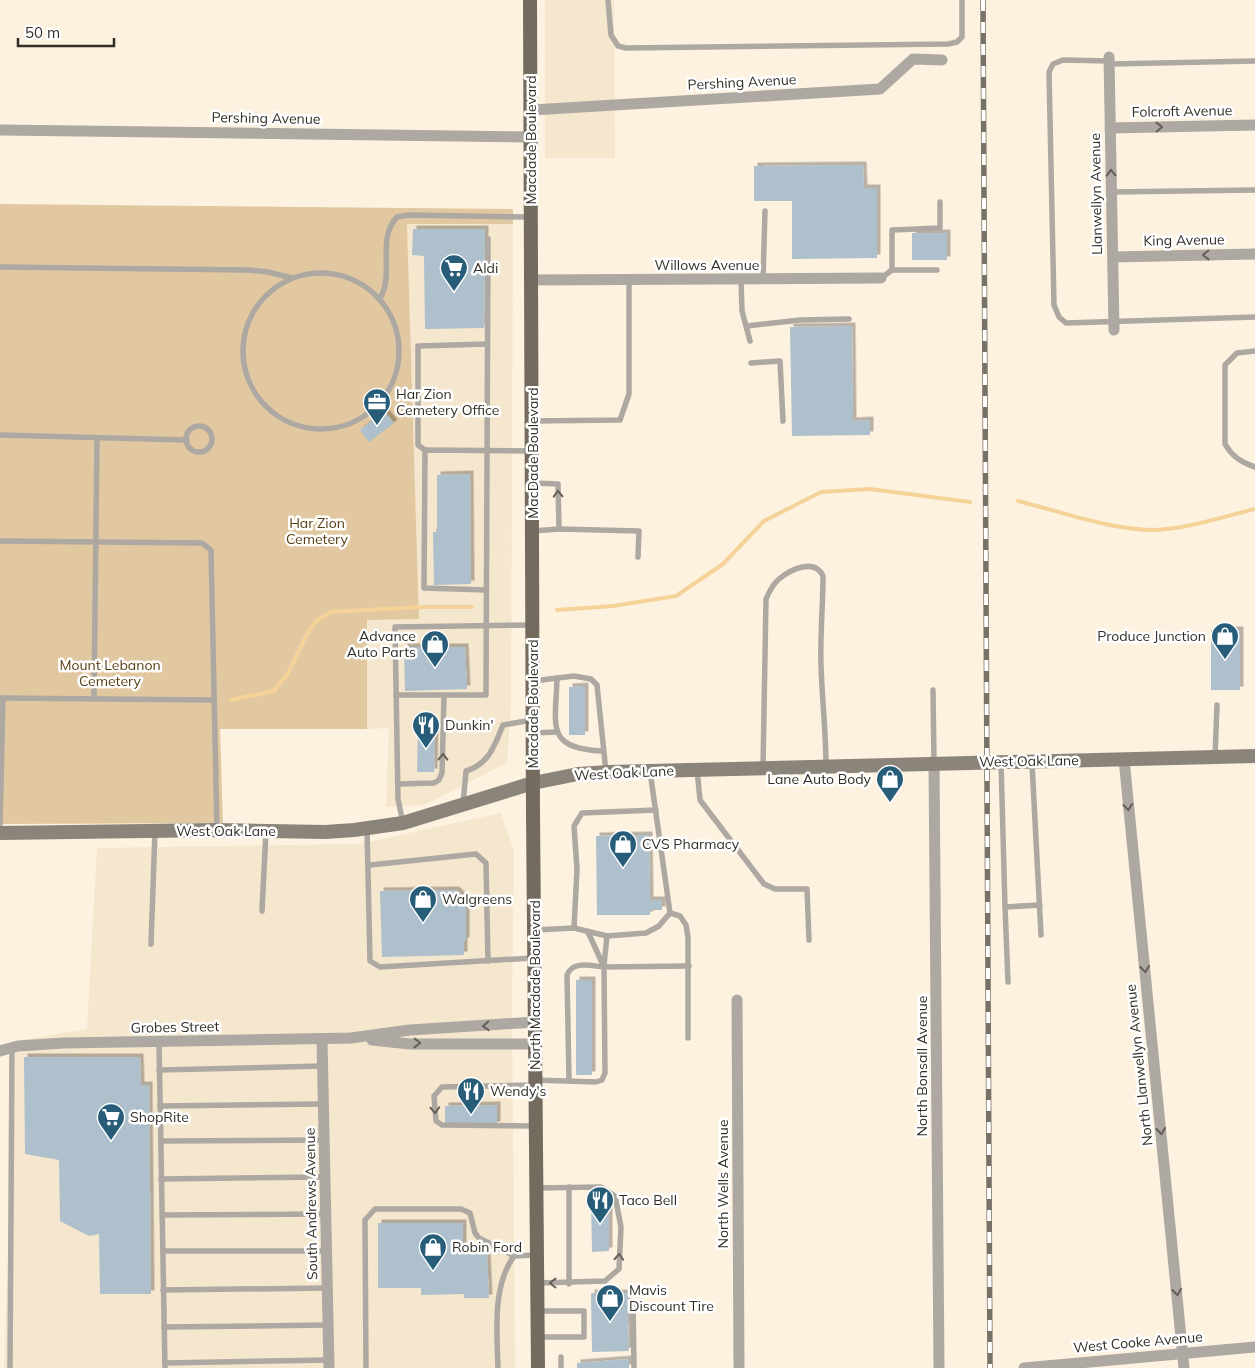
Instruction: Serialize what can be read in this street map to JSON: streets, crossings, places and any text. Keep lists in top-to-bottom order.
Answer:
{
  "streets": {
    "main road": [
      "Macdade Boulevard",
      "MacDade Boulevard",
      "West Oak Lane",
      "North Macdade Boulevard"
    ],
    "street": [
      "Pershing Avenue",
      "Folcroft Avenue",
      "Llanwellyn Avenue",
      "King Avenue",
      "Willows Avenue",
      "Grobes Street",
      "North Llanwellyn Avenue",
      "North Bonsall Avenue",
      "North Wells Avenue",
      "South Andrews Avenue",
      "West Cooke Avenue"
    ]
  },
  "crossings": [
    ["Pershing Avenue", "Macdade Boulevard"],
    ["Folcroft Avenue", "Llanwellyn Avenue"],
    ["Macdade Boulevard", "Willows Avenue"],
    ["Macdade Boulevard", "MacDade Boulevard"],
    ["Macdade Boulevard", "West Oak Lane"],
    ["Macdade Boulevard", "North Macdade Boulevard"],
    ["Llanwellyn Avenue", "King Avenue"],
    ["Willows Avenue", "MacDade Boulevard"],
    ["West Oak Lane", "North Macdade Boulevard"],
    ["West Oak Lane", "North Llanwellyn Avenue"],
    ["West Oak Lane", "North Bonsall Avenue"],
    ["North Macdade Boulevard", "Grobes Street"],
    ["Grobes Street", "South Andrews Avenue"],
    ["North Llanwellyn Avenue", "West Cooke Avenue"]
  ],
  "one_way": ["Folcroft Avenue", "King Avenue", "North Llanwellyn Avenue"],
  "parks": ["Har Zion Cemetery", "Mount Lebanon Cemetery"],
  "places": {
    "supermarket": ["Aldi", "ShopRite"],
    "office": ["Har Zion Cemetery Office"],
    "shop": [
      "Produce Junction",
      "Advance Auto Parts",
      "Lane Auto Body",
      "CVS Pharmacy",
      "Walgreens",
      "Robin Ford",
      "Mavis Discount Tire"
    ],
    "restaurant": ["Dunkin'", "Wendy's", "Taco Bell"]
  },
  "scale_bar": "50 m"
}
